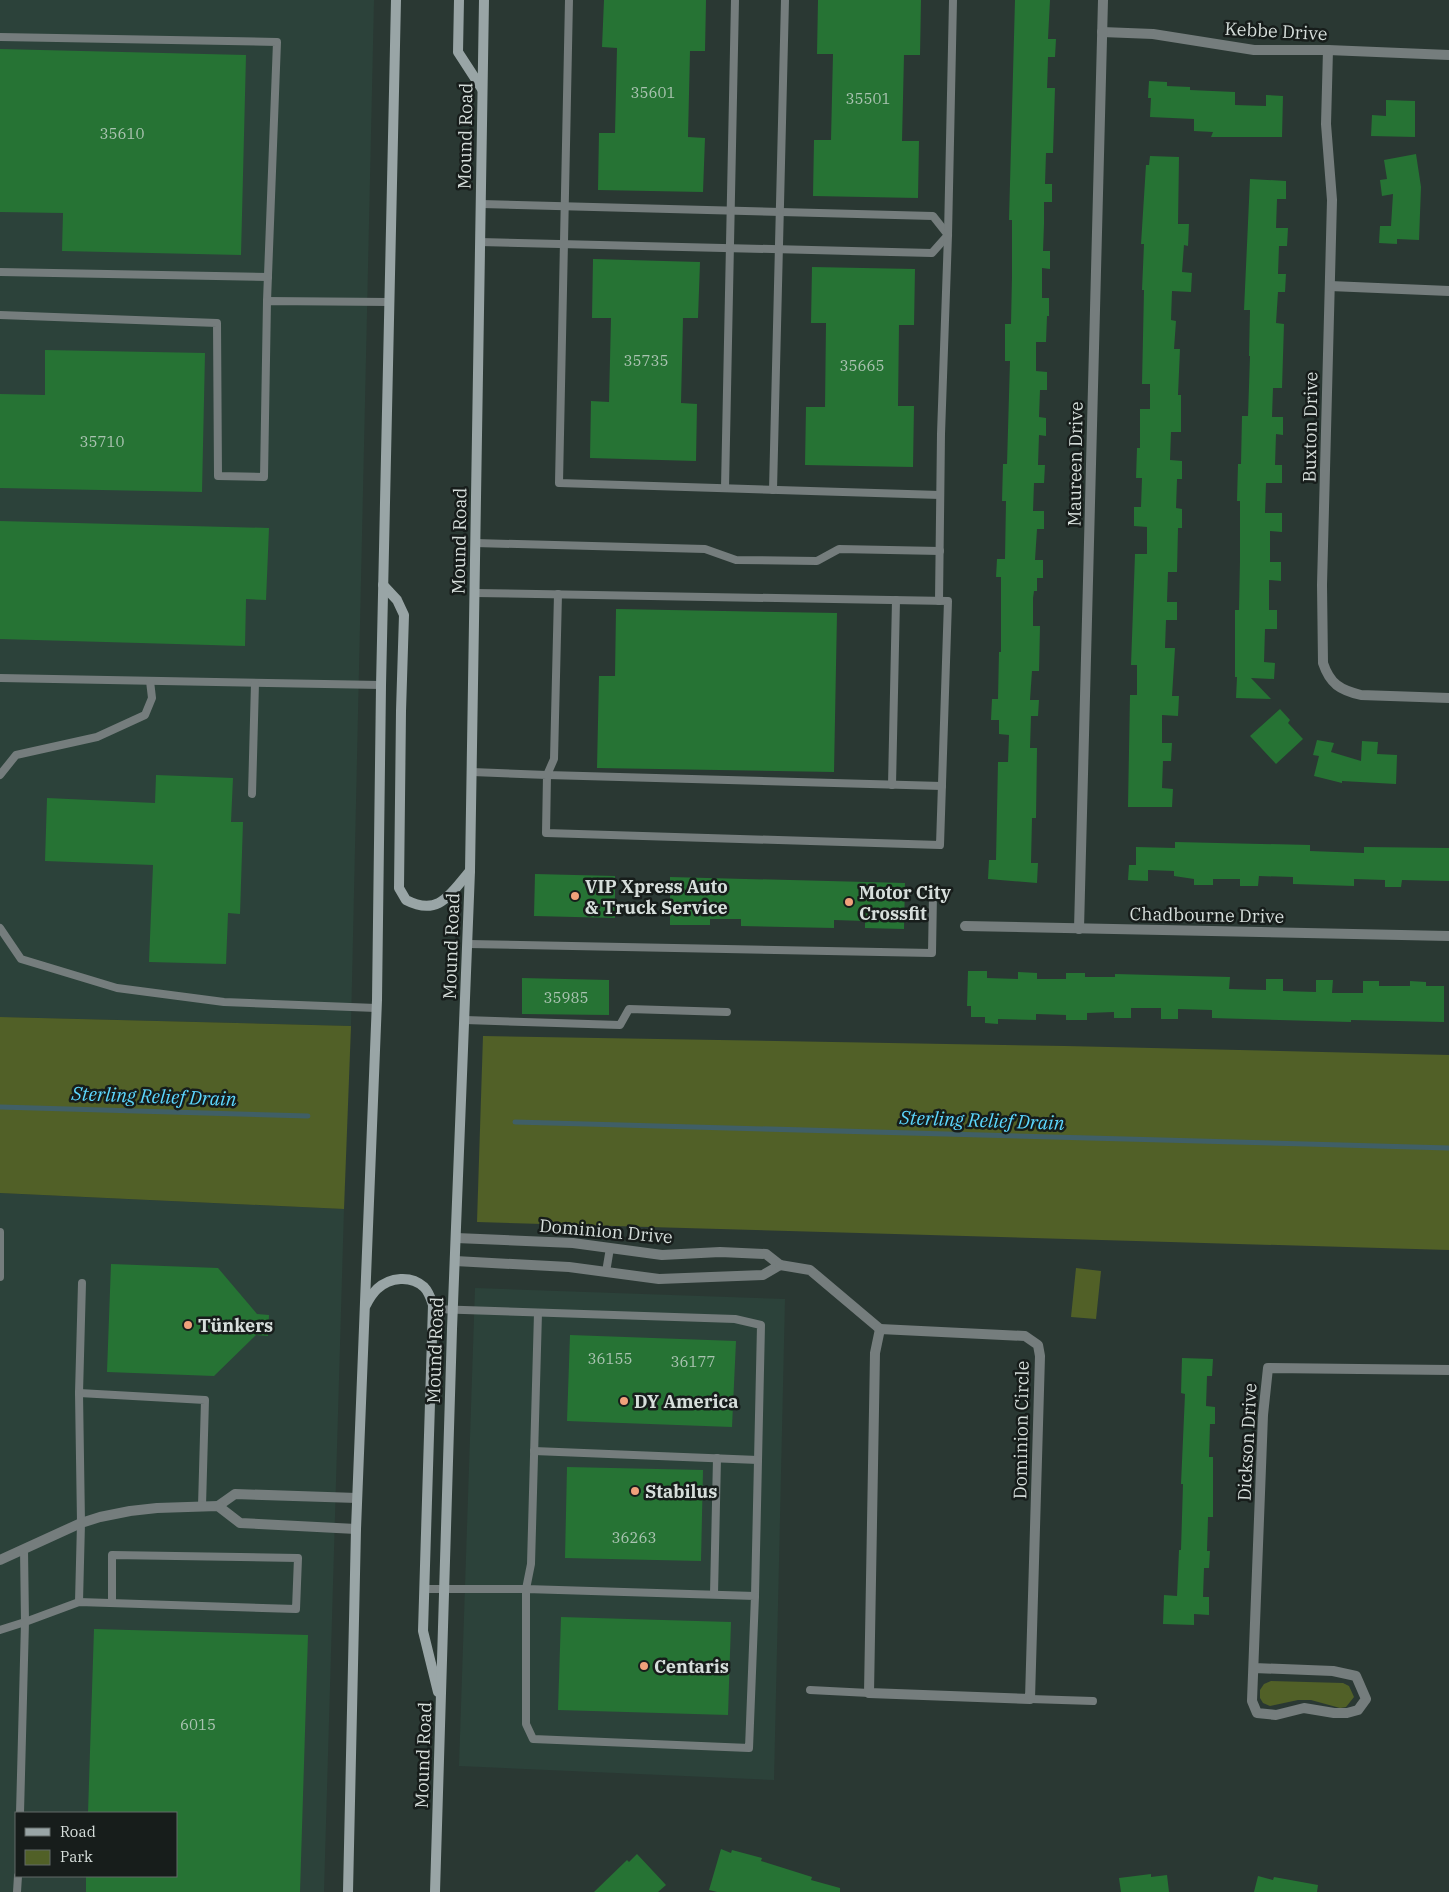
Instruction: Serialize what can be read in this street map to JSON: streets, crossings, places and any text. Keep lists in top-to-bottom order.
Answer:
{
  "streets": {
    "main road": ["Mound Road"],
    "street": [
      "Kebbe Drive",
      "Buxton Drive",
      "Maureen Drive",
      "Chadbourne Drive",
      "Dominion Drive",
      "Dominion Circle",
      "Dickson Drive"
    ]
  },
  "crossings": [
    ["Kebbe Drive", "Buxton Drive"],
    ["Kebbe Drive", "Maureen Drive"],
    ["Mound Road", "Dominion Drive"],
    ["Maureen Drive", "Chadbourne Drive"],
    ["Dominion Drive", "Dominion Circle"]
  ],
  "water": ["Sterling Relief Drain"],
  "places": [
    "VIP Xpress Auto & Truck Service",
    "Motor City Crossfit",
    "Tünkers",
    "DY America",
    "Stabilus",
    "Centaris"
  ],
  "house_numbers": [
    "35601",
    "35501",
    "35610",
    "35735",
    "35665",
    "35710",
    "35985",
    "36155",
    "36177",
    "36263",
    "6015"
  ],
  "legend": ["Road", "Park"]
}
